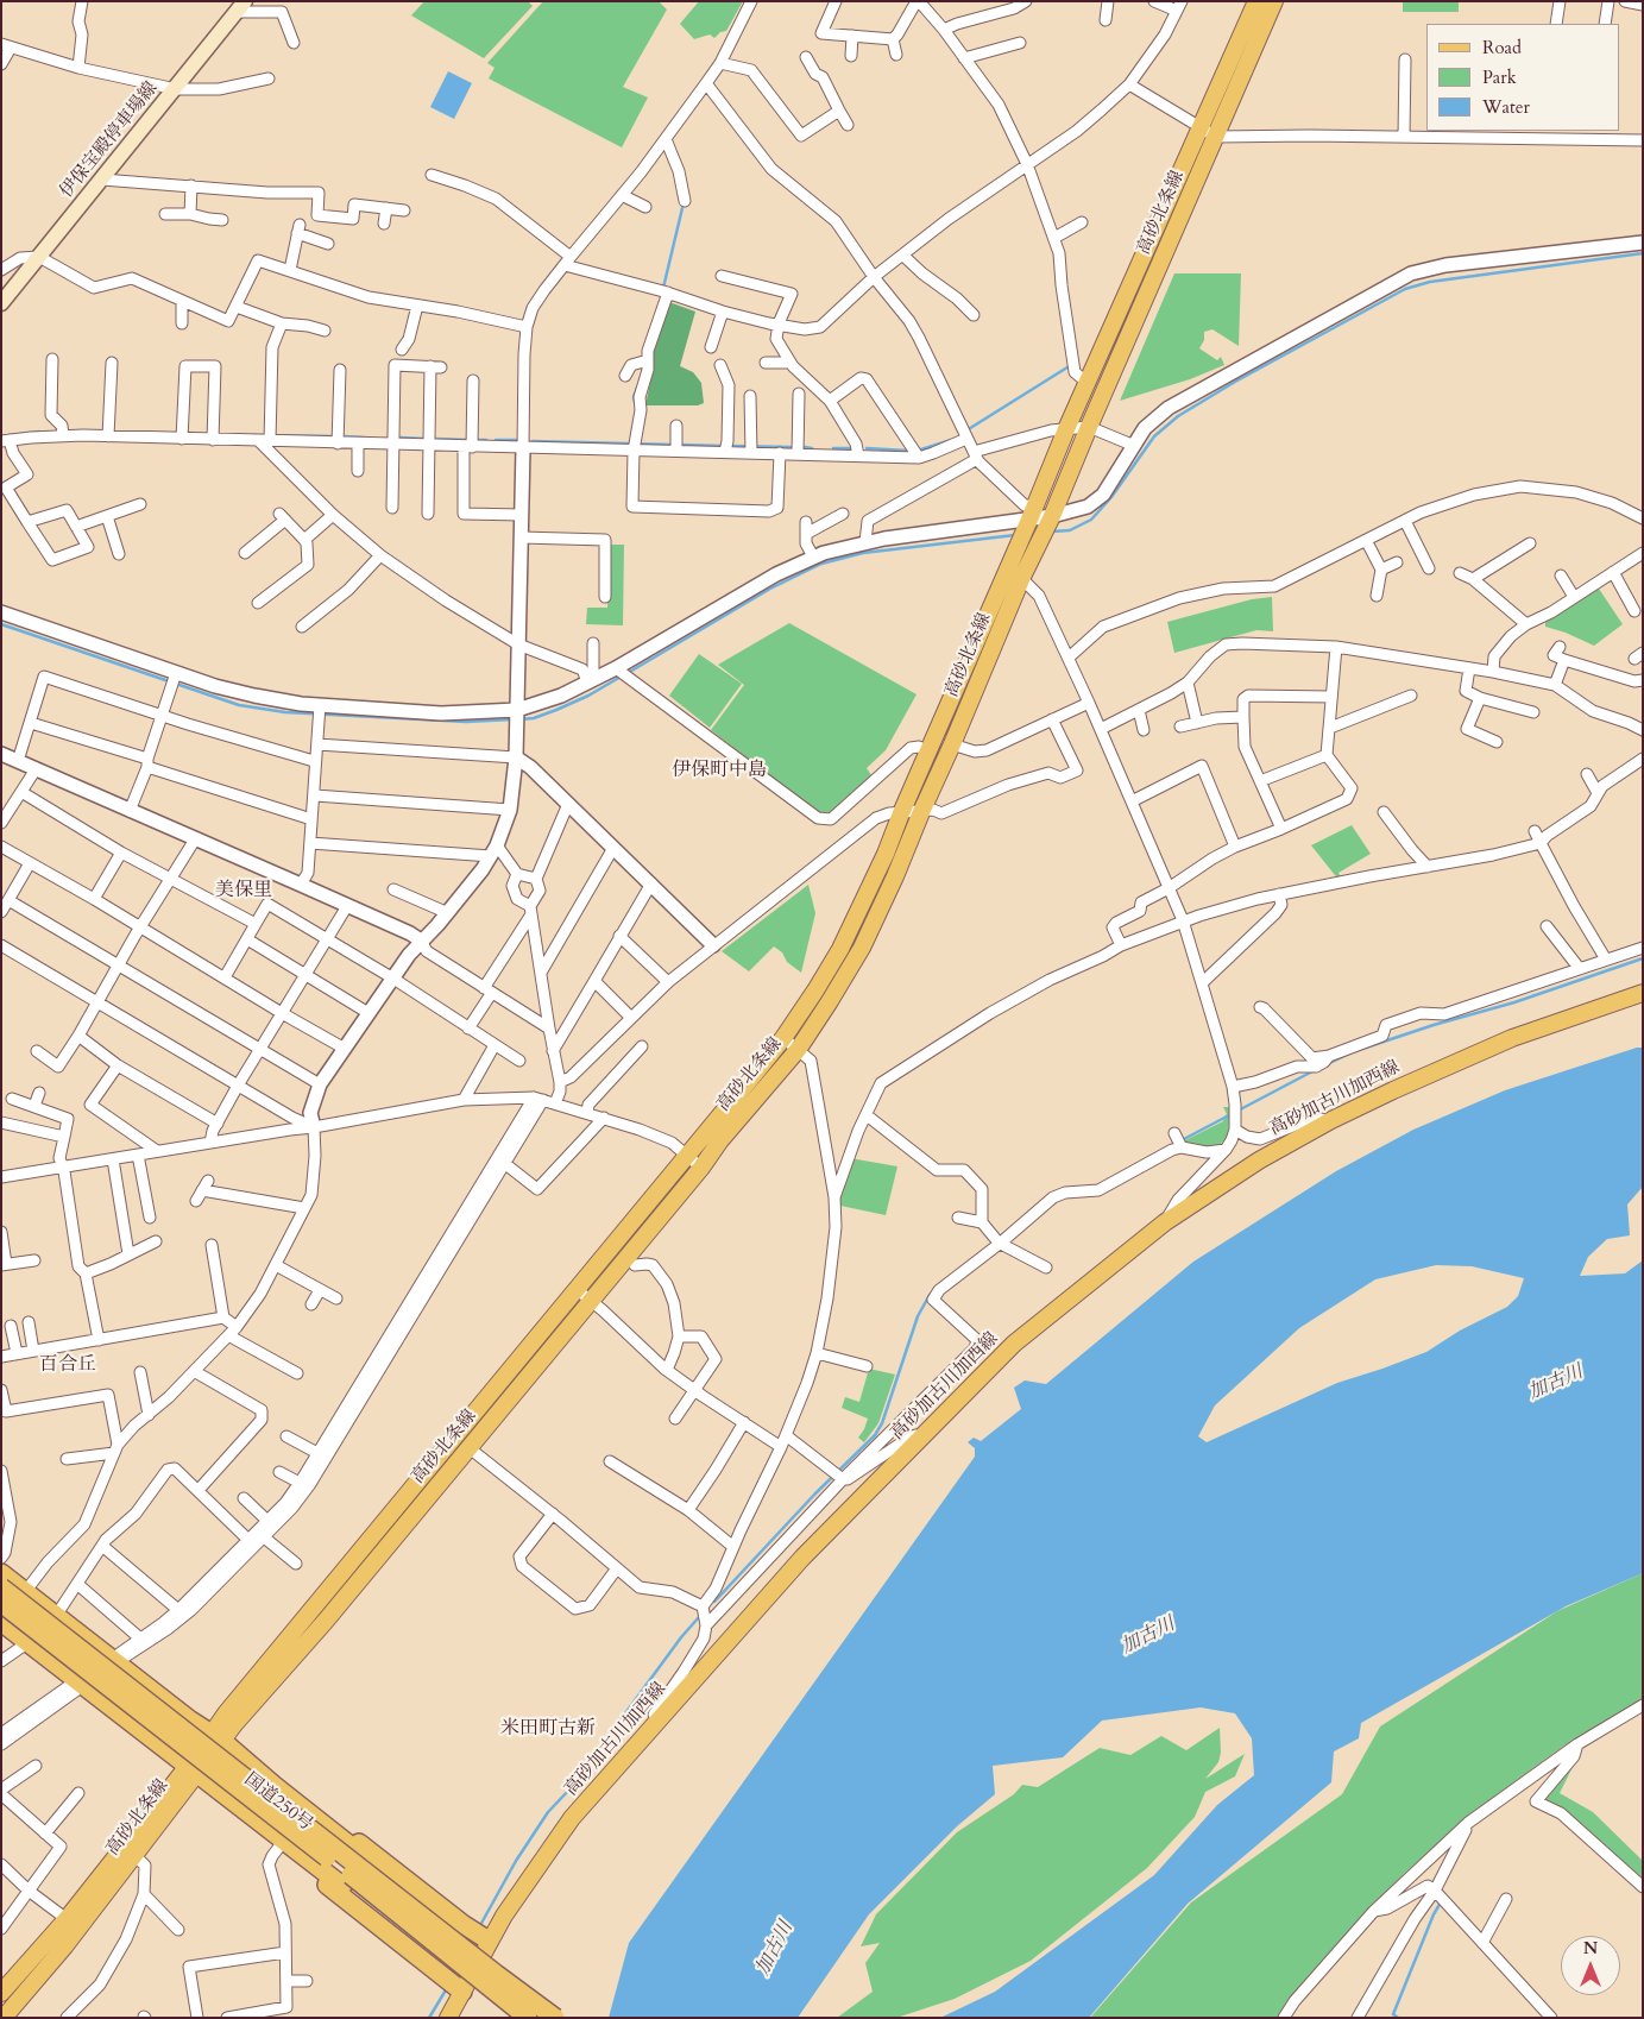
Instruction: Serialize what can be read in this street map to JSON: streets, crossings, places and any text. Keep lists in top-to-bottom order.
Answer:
{
  "streets": {
    "highway": ["国道250号"],
    "main road": ["伊保宝殿停車場線", "高砂北条線", "高砂加古川加西線"]
  },
  "districts": [
    "伊保町中島",
    "美保里",
    "百合丘",
    "米田町古新"
  ],
  "water": ["加古川"],
  "legend": ["Road", "Park", "Water"],
  "north": "top"
}
